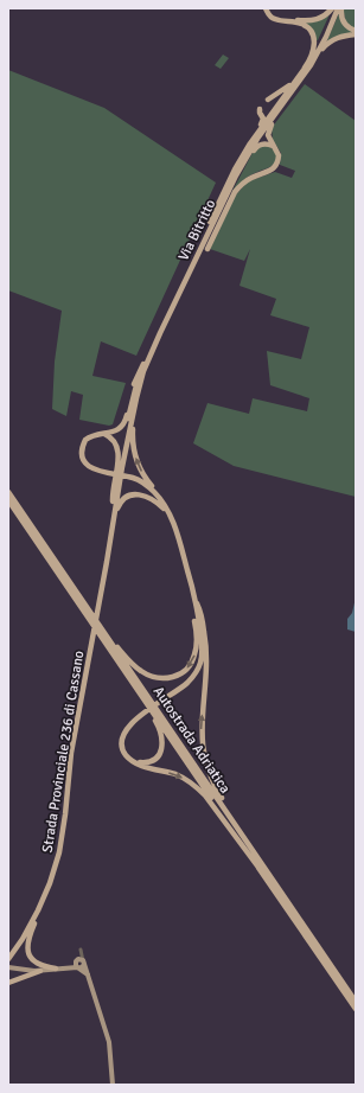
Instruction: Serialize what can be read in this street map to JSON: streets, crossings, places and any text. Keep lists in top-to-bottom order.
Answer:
{
  "streets": {
    "highway": ["Via Bitritto", "Autostrada Adriatica", "Strada Provinciale 236 di Cassano"]
  },
  "crossings": [
    ["Via Bitritto", "Strada Provinciale 236 di Cassano"]
  ]
}
